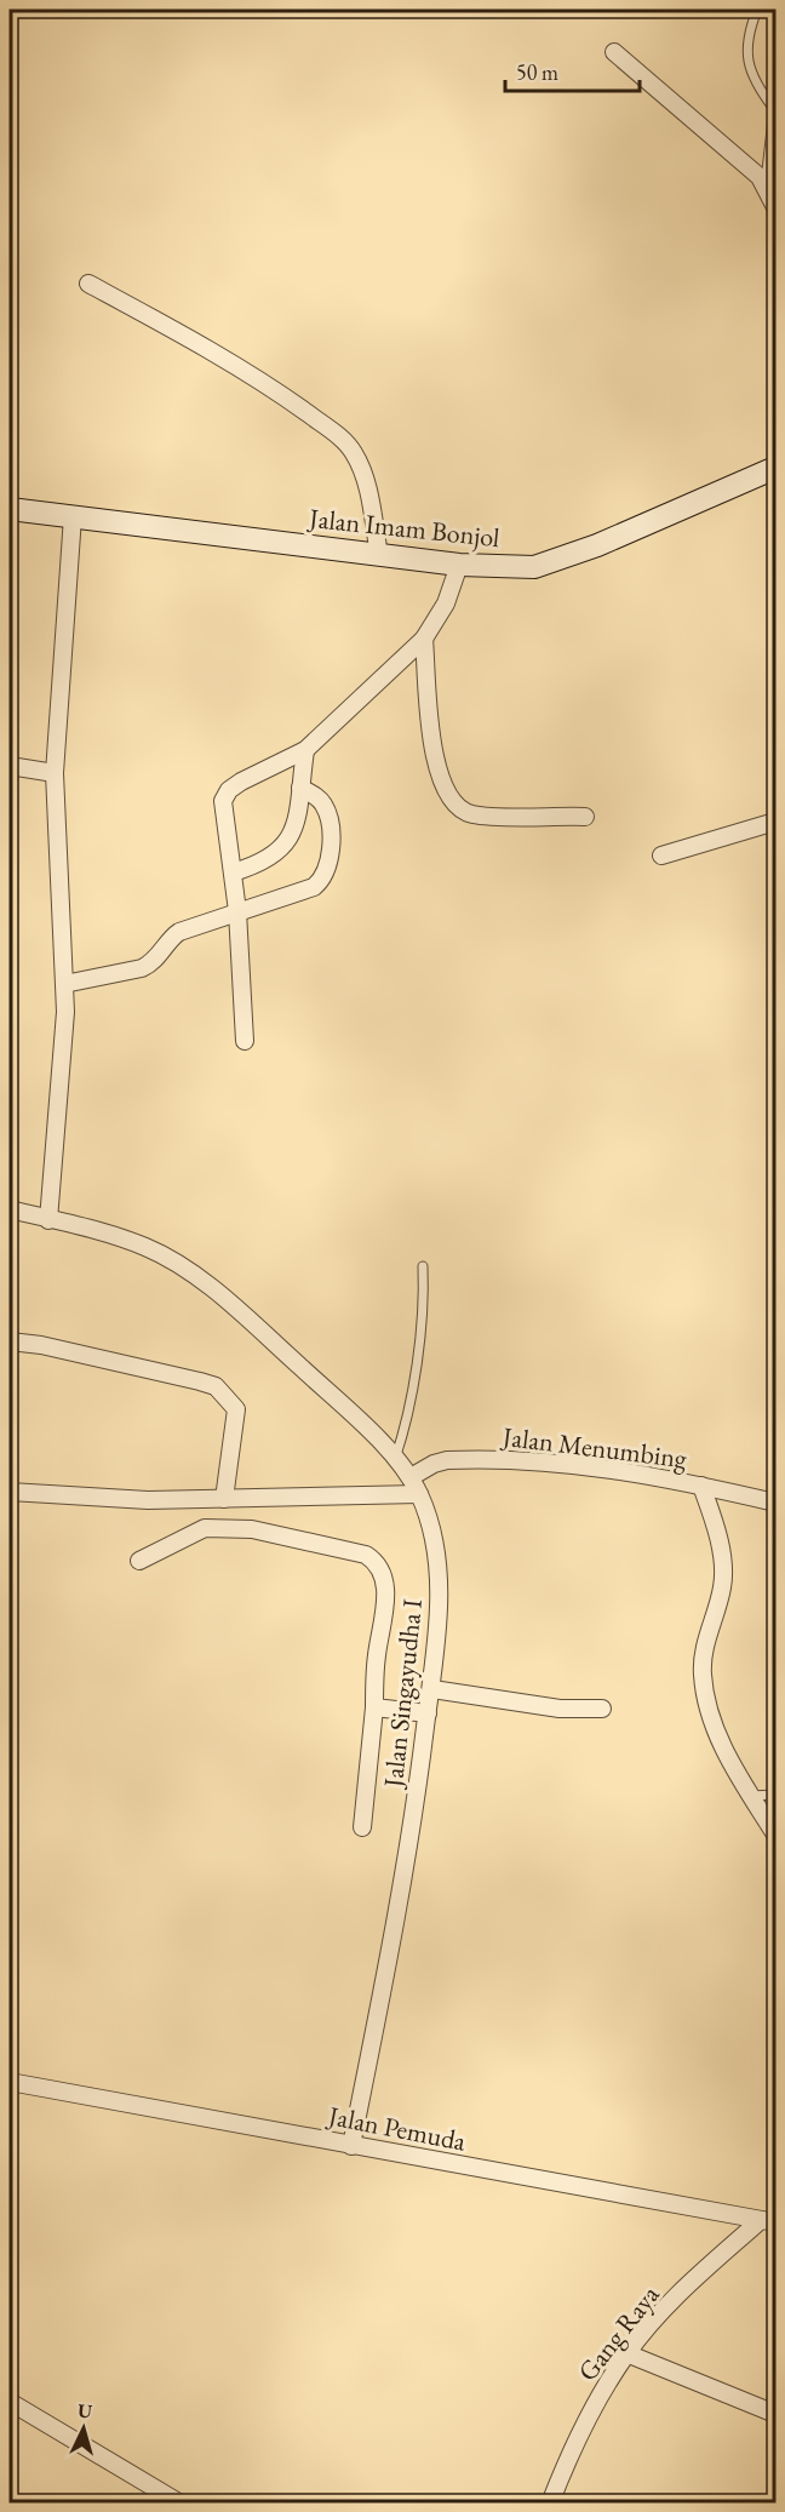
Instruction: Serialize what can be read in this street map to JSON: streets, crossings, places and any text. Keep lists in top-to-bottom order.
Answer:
{
  "streets": {
    "main road": ["Jalan Imam Bonjol"],
    "street": [
      "Jalan Menumbing",
      "Jalan Singayudha I",
      "Jalan Pemuda",
      "Gang Raya"
    ]
  },
  "crossings": [
    ["Jalan Menumbing", "Jalan Singayudha I"],
    ["Jalan Singayudha I", "Jalan Pemuda"],
    ["Jalan Pemuda", "Gang Raya"]
  ],
  "scale_bar": "50 m",
  "north": "top"
}
